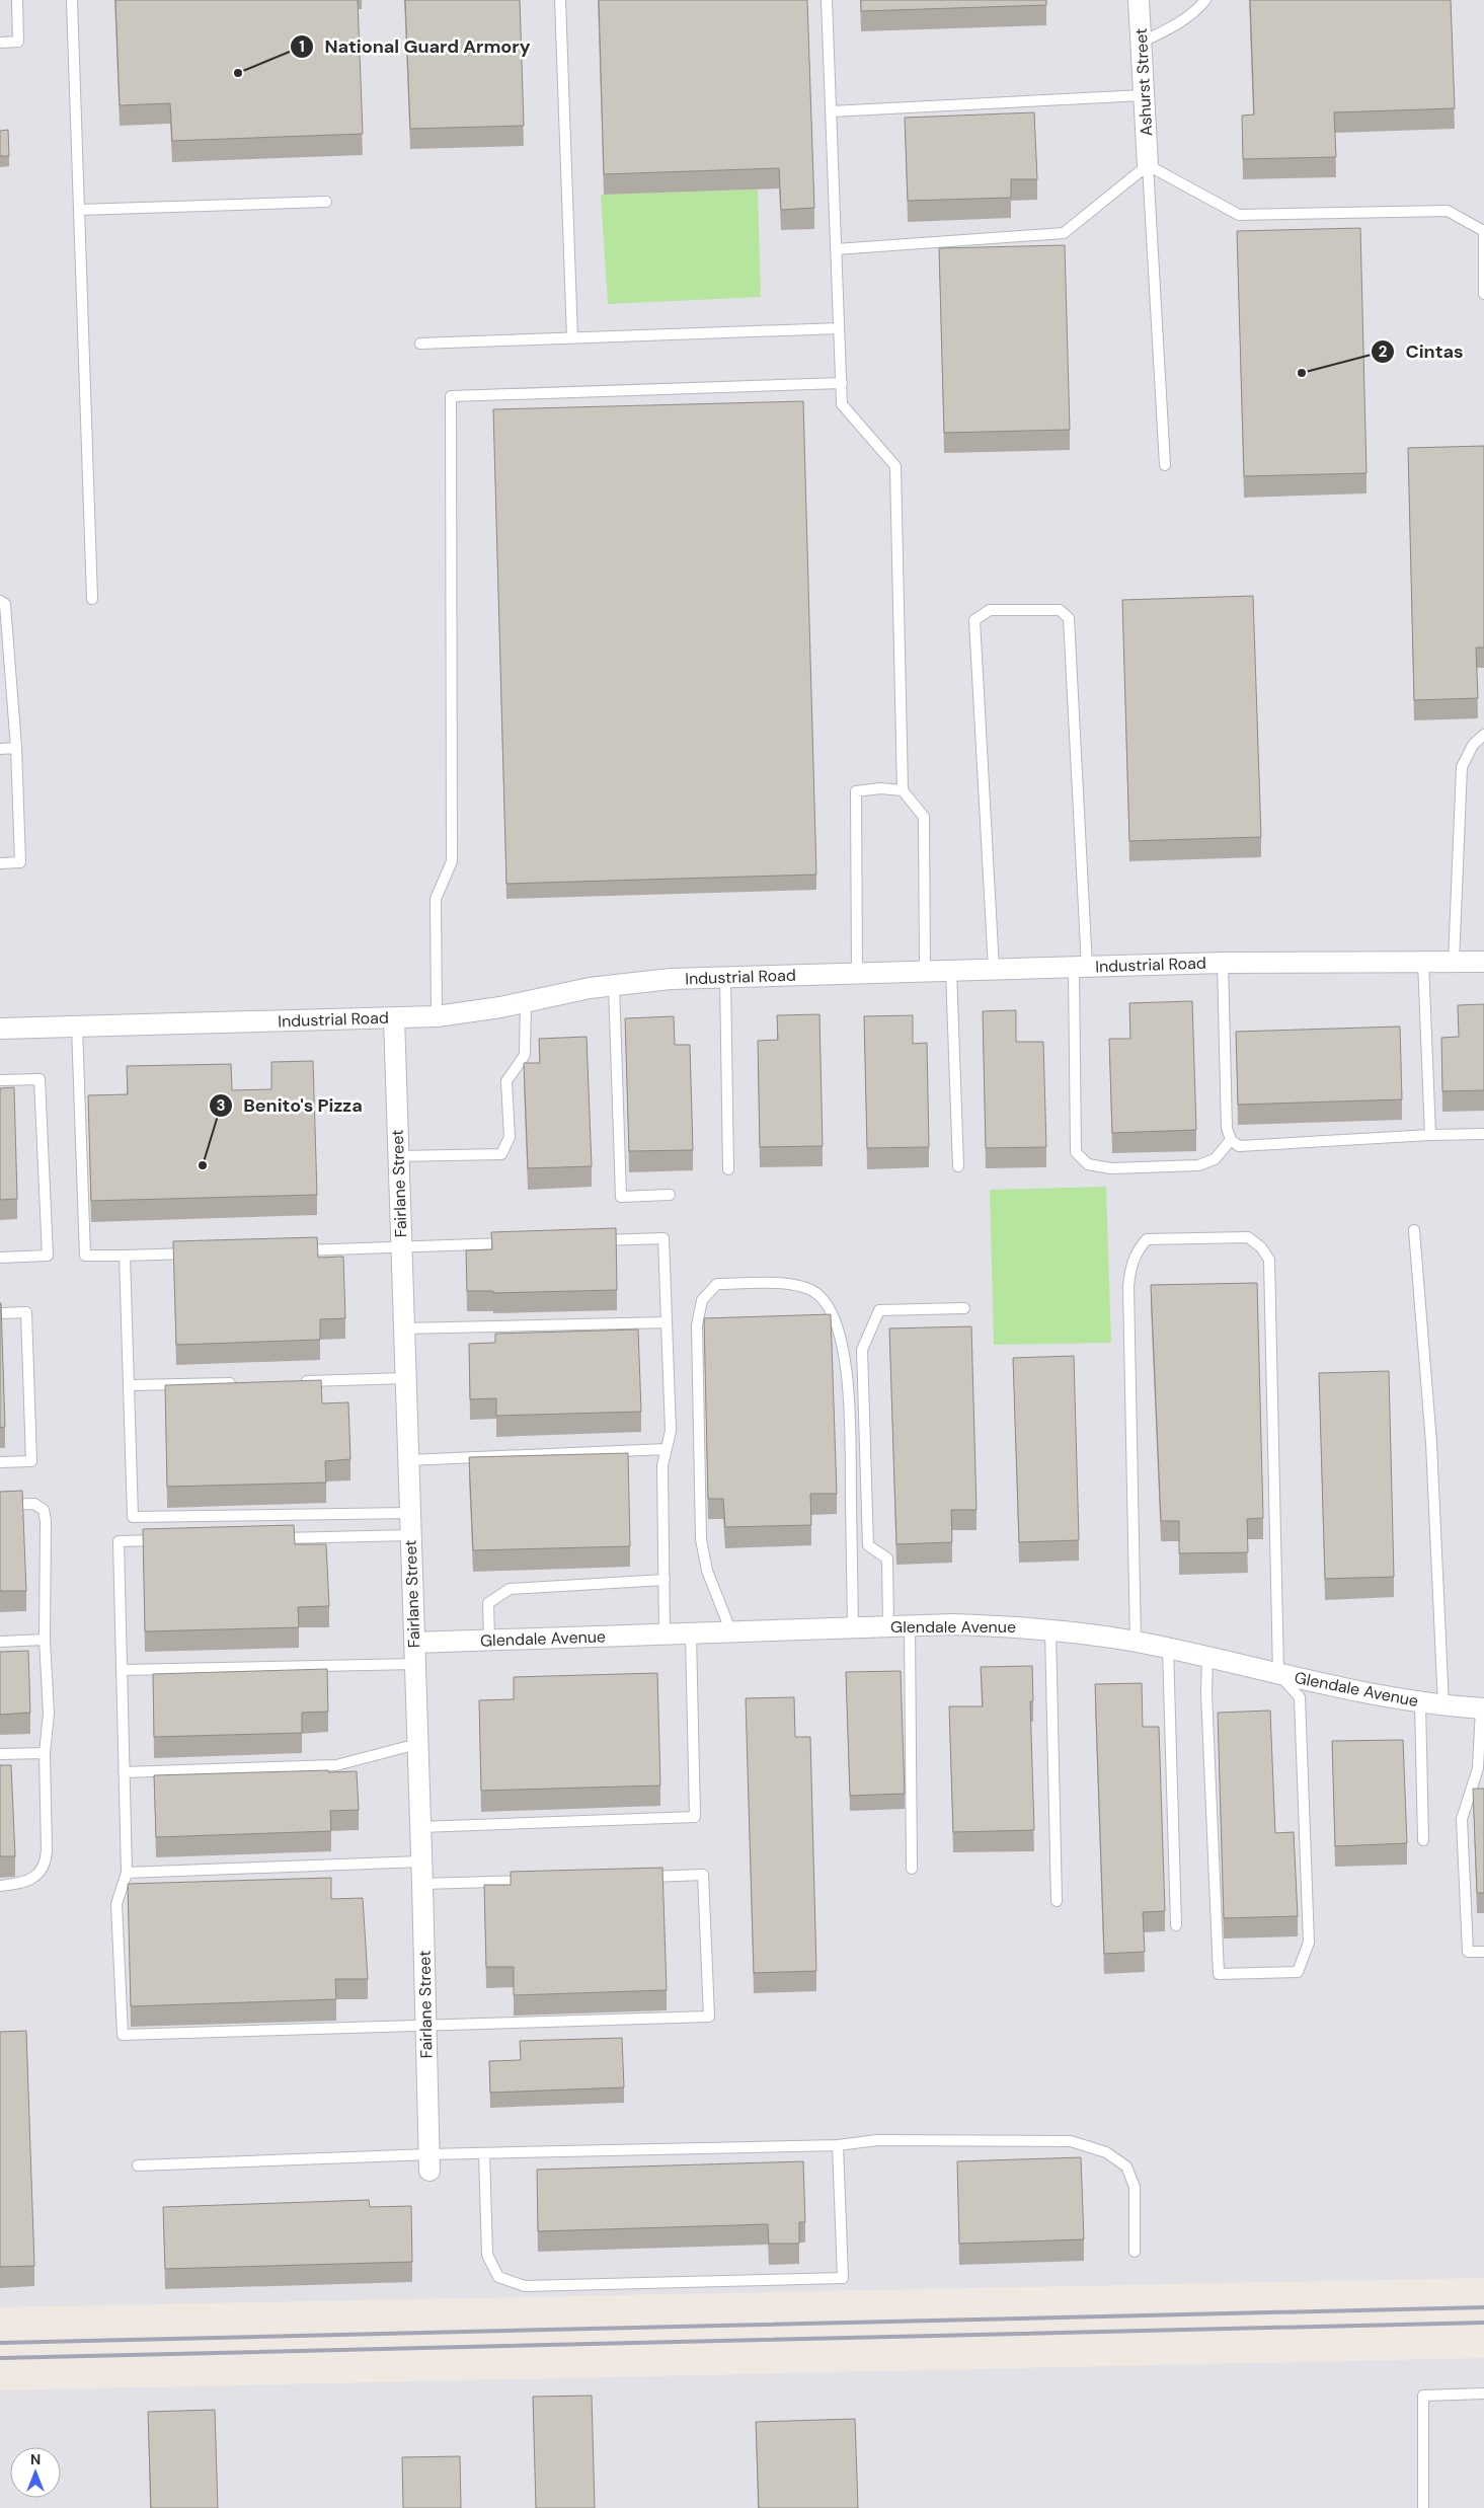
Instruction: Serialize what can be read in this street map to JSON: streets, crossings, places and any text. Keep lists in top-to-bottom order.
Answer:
{
  "streets": {
    "street": [
      "Ashurst Street",
      "Industrial Road",
      "Fairlane Street",
      "Glendale Avenue"
    ]
  },
  "crossings": [
    ["Industrial Road", "Fairlane Street"],
    ["Fairlane Street", "Glendale Avenue"]
  ],
  "places": ["National Guard Armory", "Cintas", "Benito's Pizza"],
  "north": "top"
}
